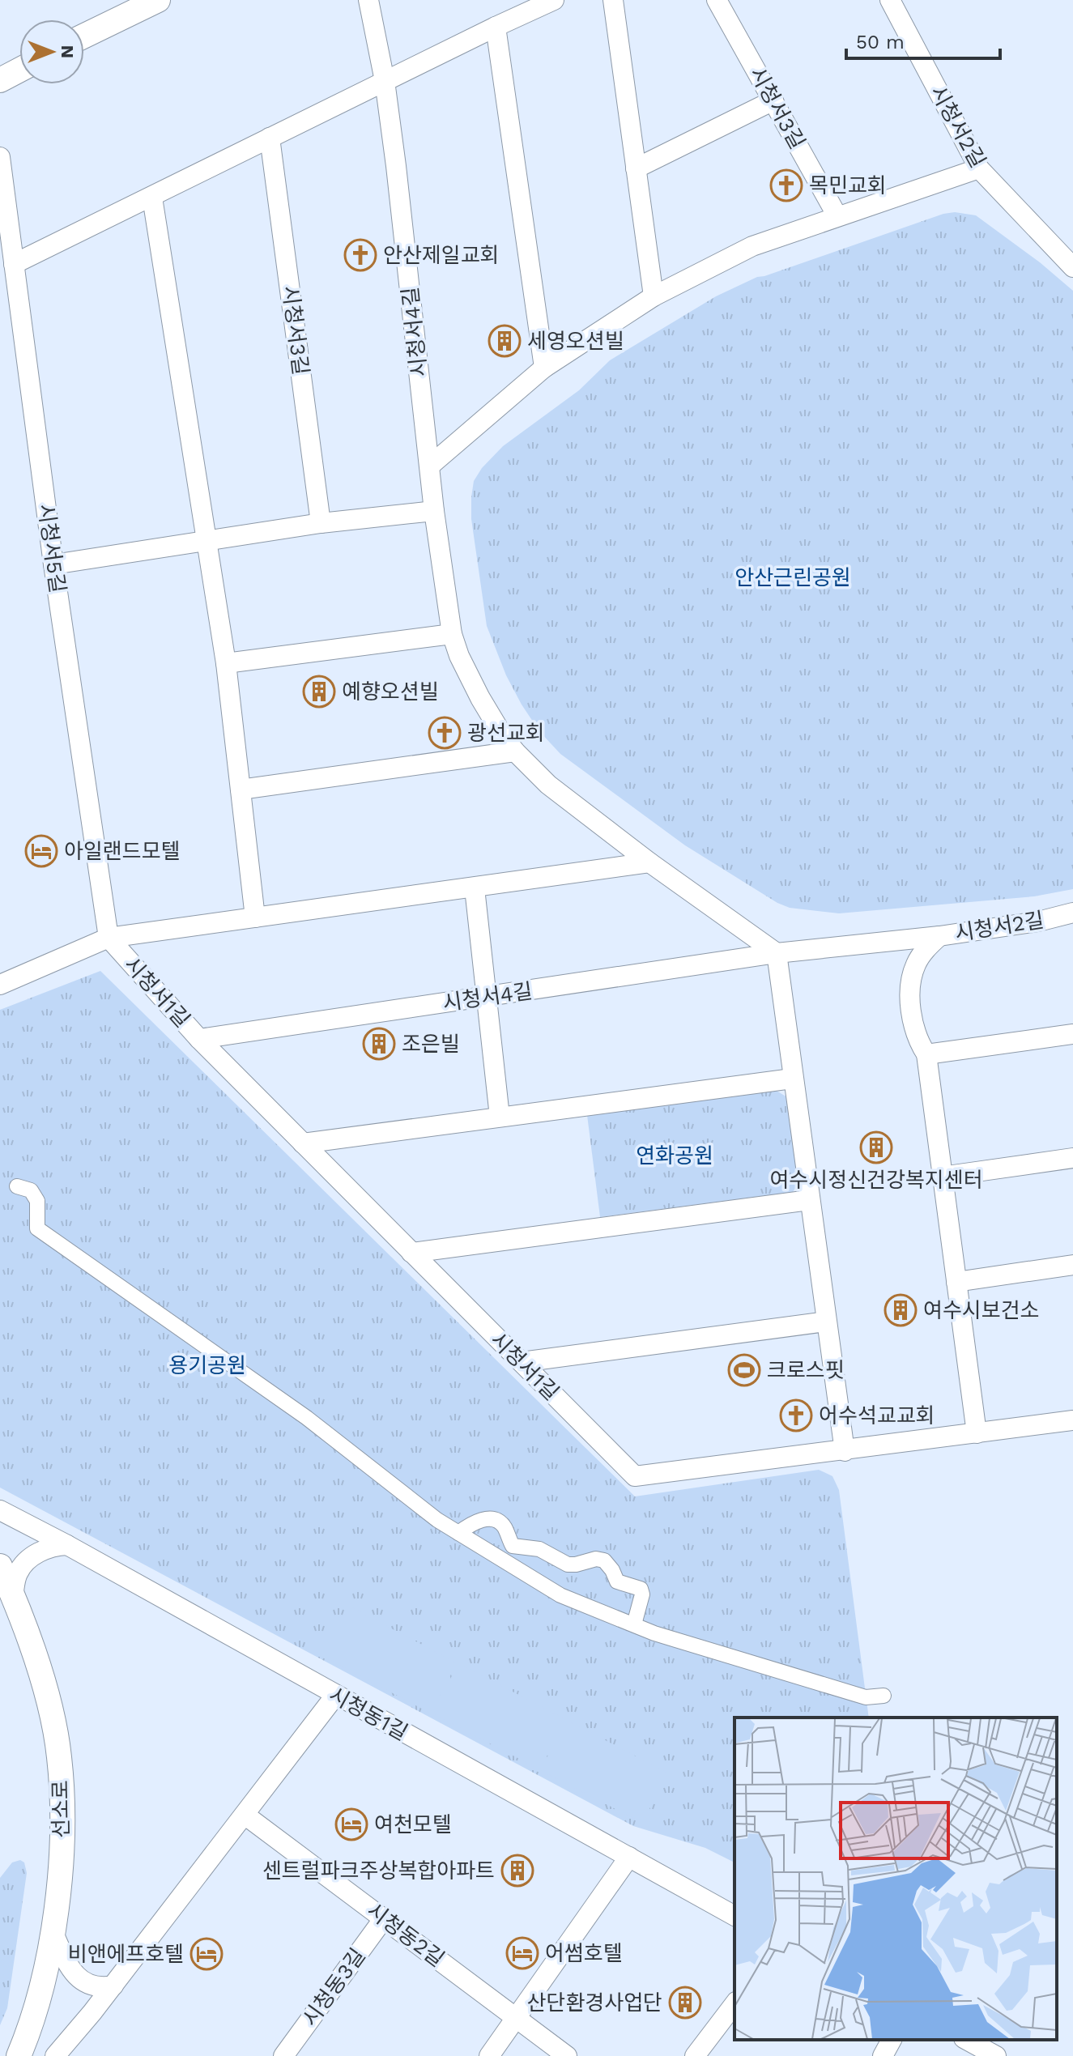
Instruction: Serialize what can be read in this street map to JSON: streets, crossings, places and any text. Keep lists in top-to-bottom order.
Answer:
{
  "streets": {
    "street": [
      "시청서3길",
      "시청서2길",
      "시청서4길",
      "시청서5길",
      "시청서1길",
      "시청동1길",
      "선소로",
      "시청동2길",
      "시청동3길"
    ]
  },
  "crossings": [
    ["시청서2길", "시청서1길"],
    ["시청서4길", "시청서1길"],
    ["시청서5길", "시청서1길"],
    ["시청동2길", "시청동3길"]
  ],
  "parks": ["안산근린공원", "연화공원", "용기공원"],
  "places": {
    "church": [
      "목민교회",
      "안산제일교회",
      "광선교회",
      "어수석교교회"
    ],
    "building": [
      "세영오션빌",
      "예향오션빌",
      "조은빌",
      "여수시정신건강복지센터",
      "여수시보건소",
      "센트럴파크주상복합아파트",
      "산단환경사업단"
    ],
    "hotel": [
      "아일랜드모텔",
      "여천모텔",
      "어썸호텔",
      "비앤에프호텔"
    ],
    "sports": ["크로스핏"]
  },
  "scale_bar": "50 m",
  "north": "right"
}
